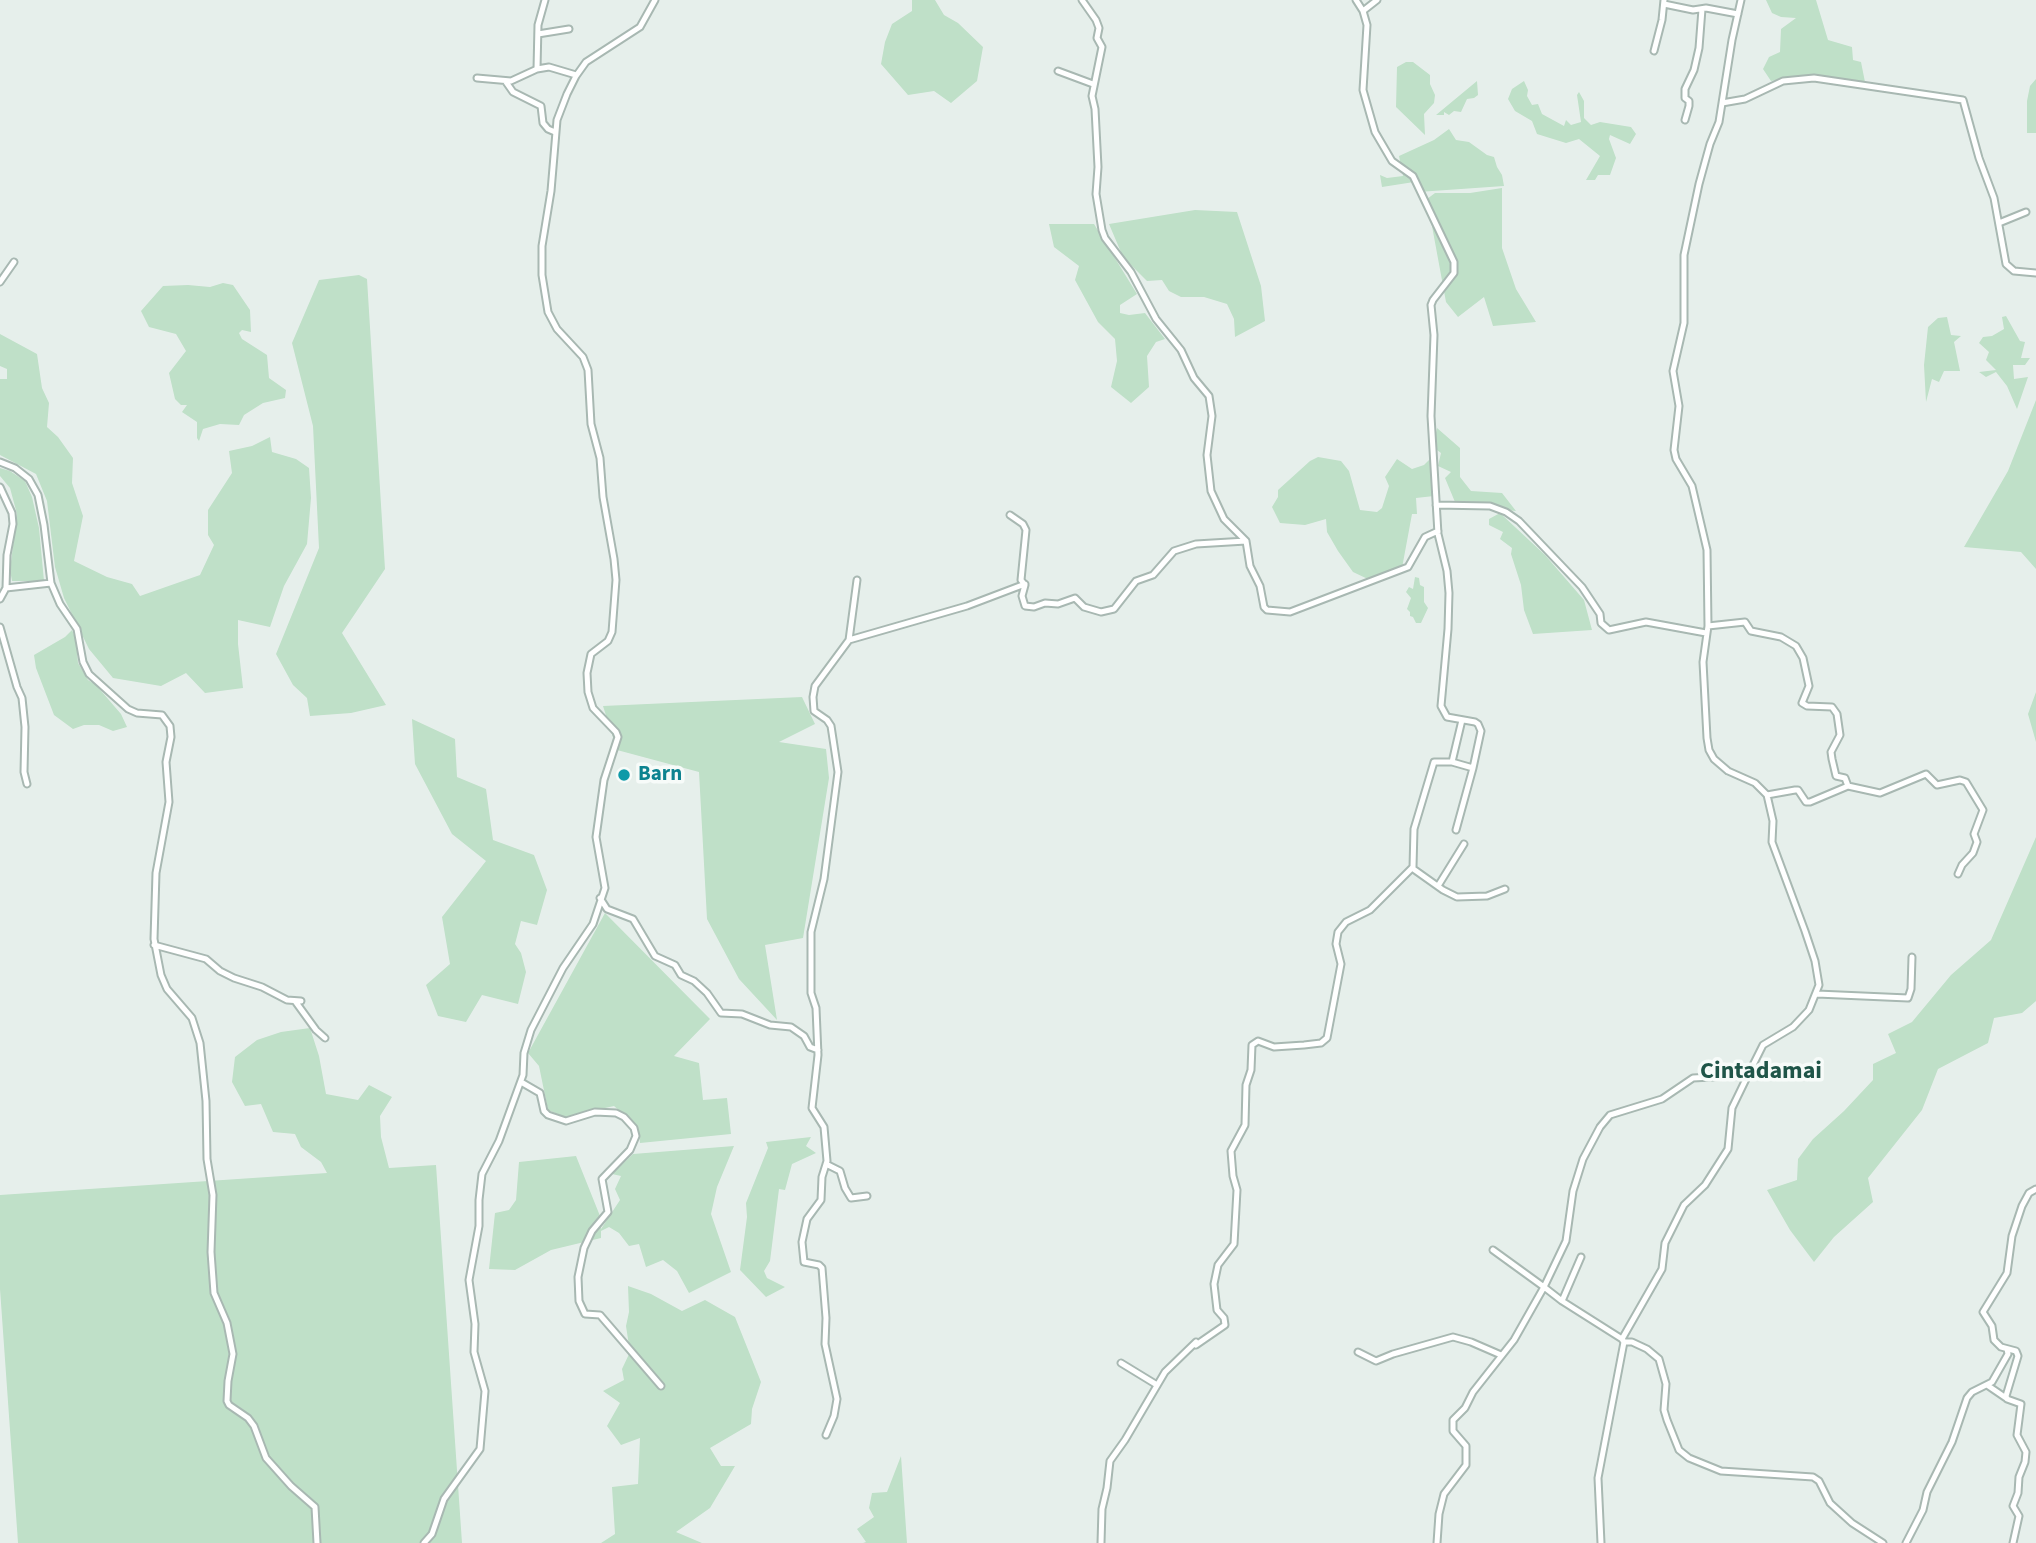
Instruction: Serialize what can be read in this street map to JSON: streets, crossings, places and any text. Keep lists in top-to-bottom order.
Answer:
{
  "districts": ["Cintadamai"],
  "places": ["Barn"]
}
